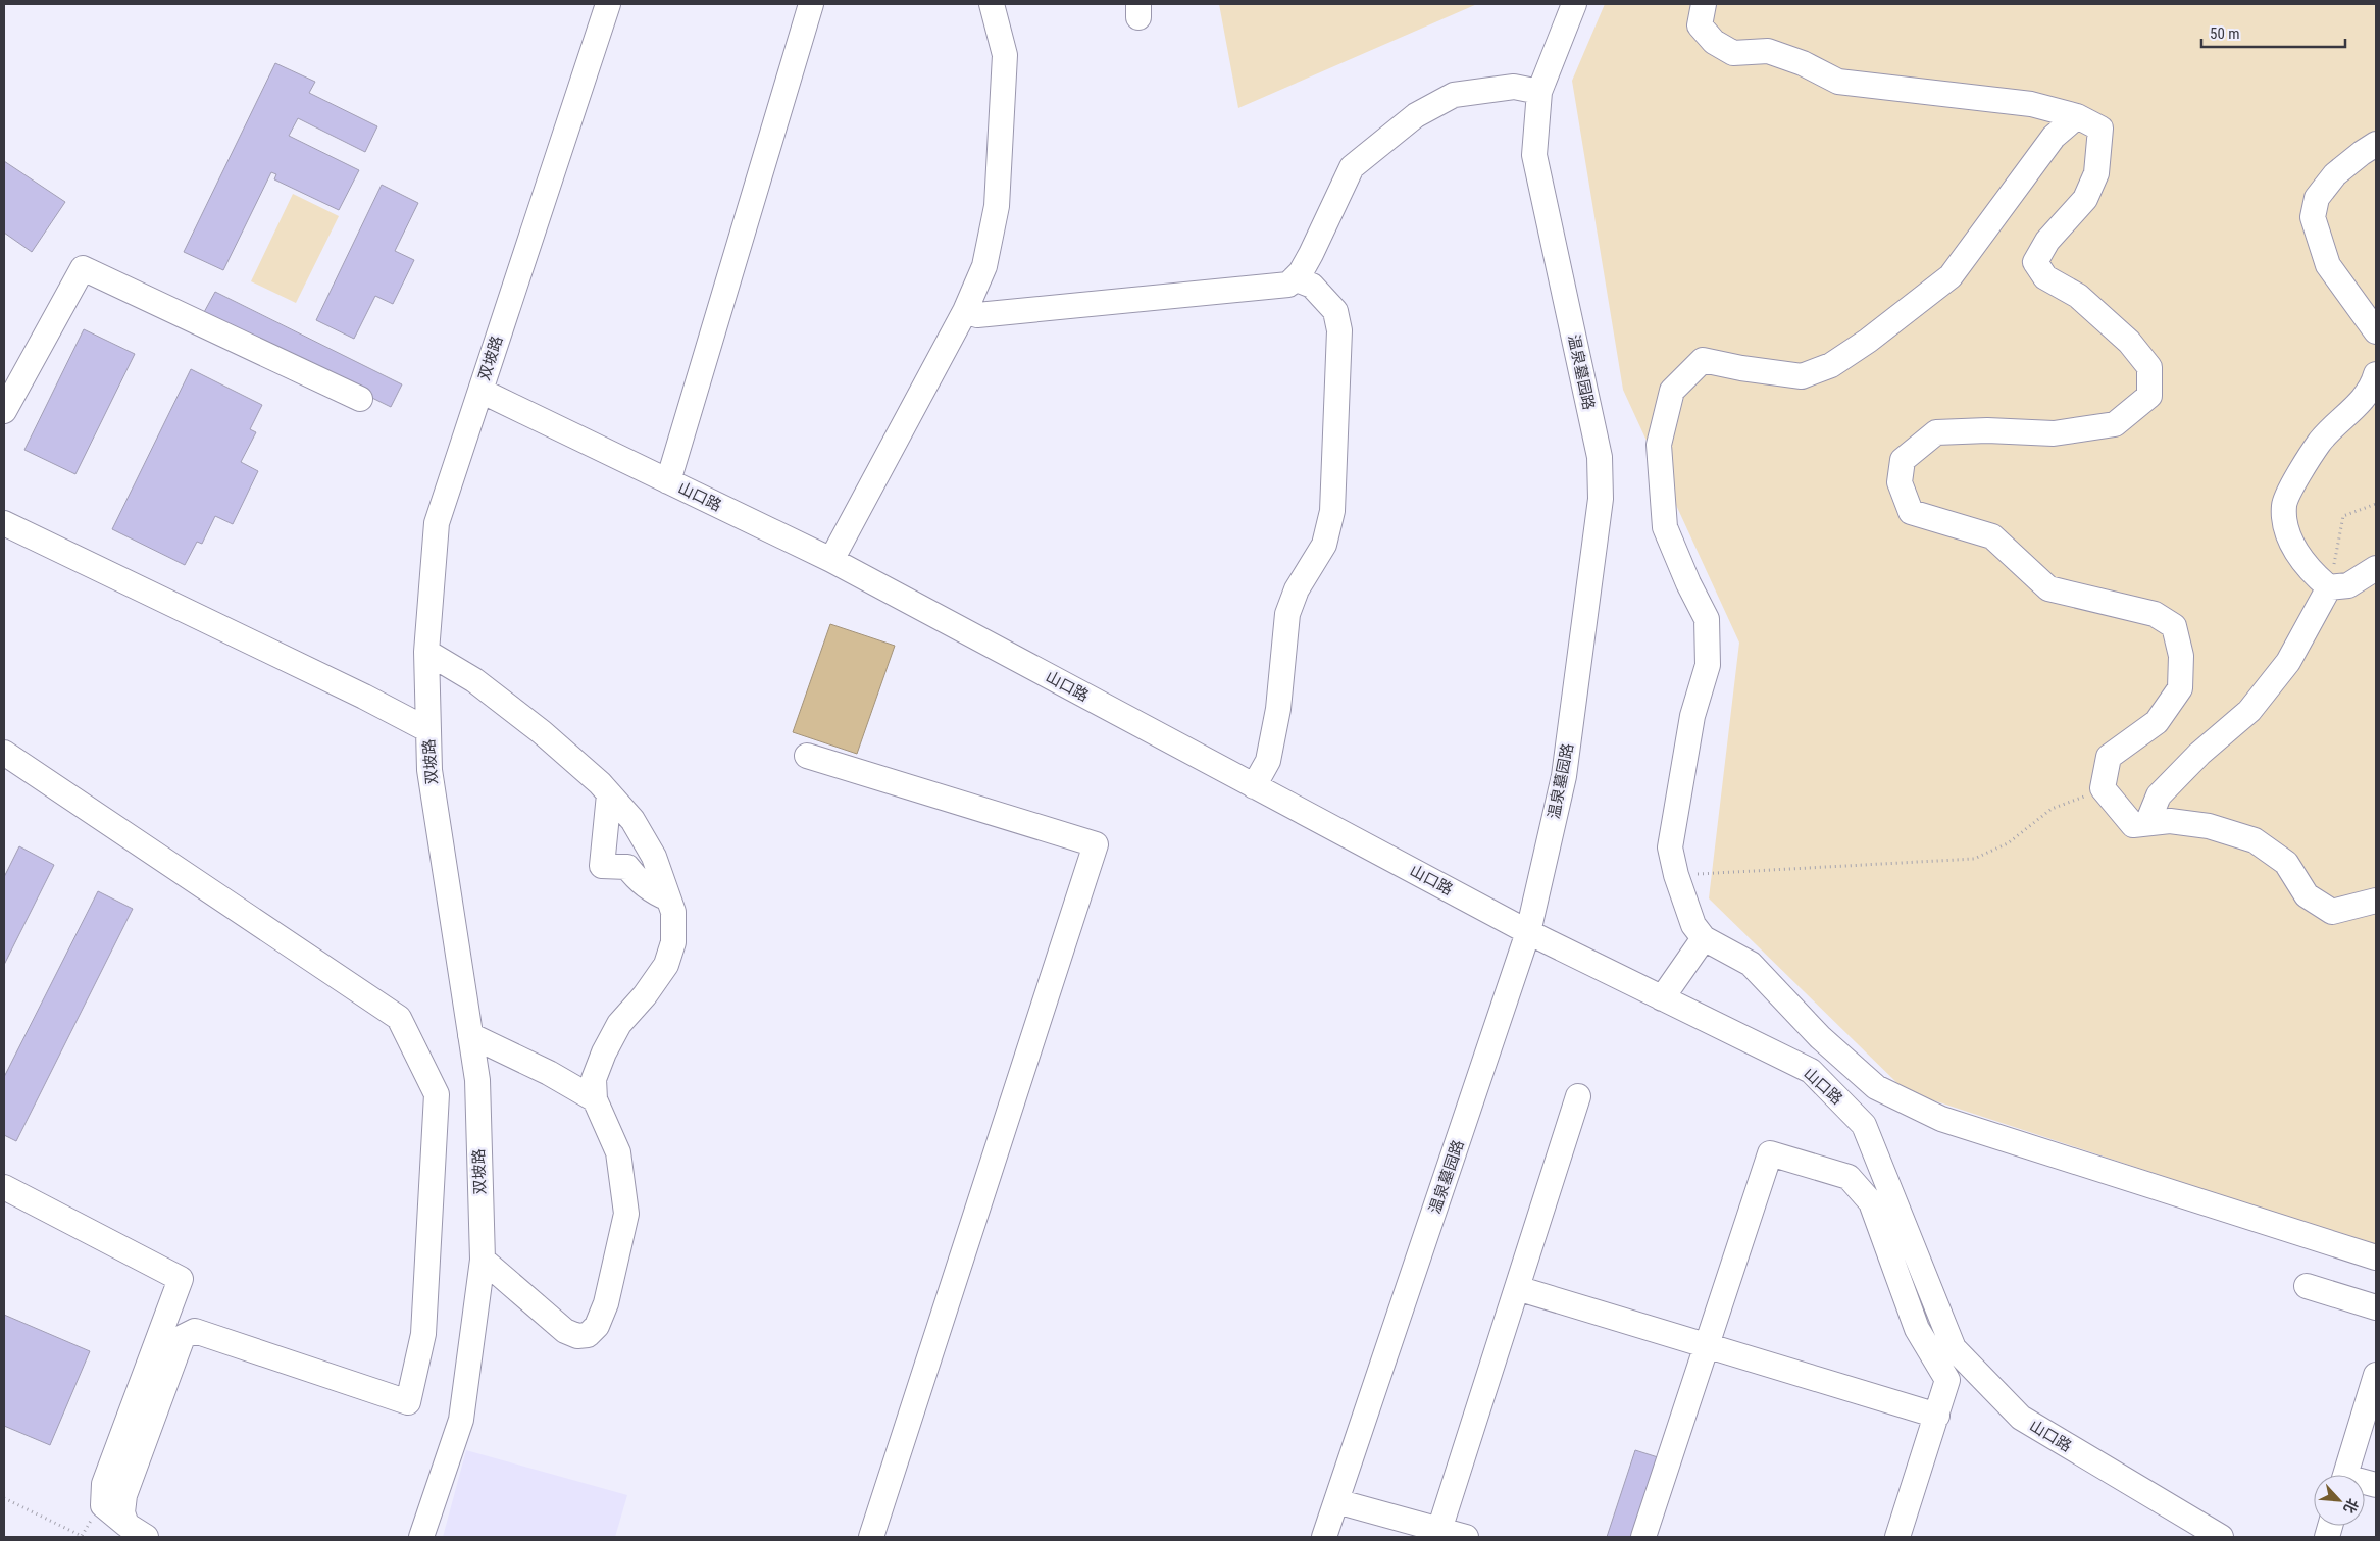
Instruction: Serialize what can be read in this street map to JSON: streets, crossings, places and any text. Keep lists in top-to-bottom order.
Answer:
{
  "streets": {
    "street": ["双坡路", "温泉墓园路", "山口路"]
  },
  "crossings": [
    ["双坡路", "山口路"],
    ["温泉墓园路", "山口路"]
  ],
  "scale_bar": "50 m",
  "north": "bottom right"
}
